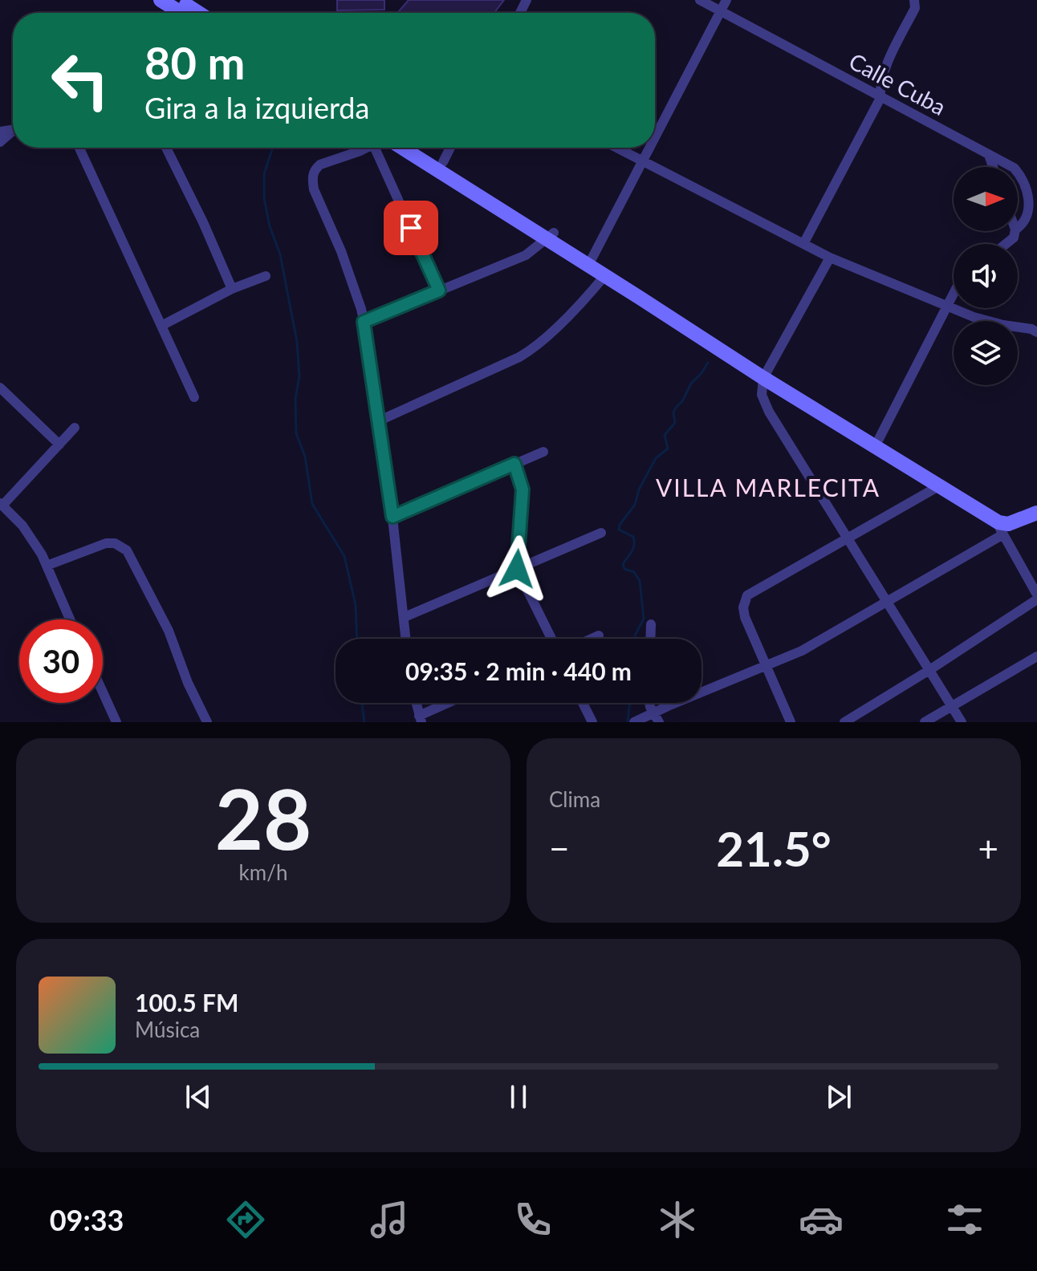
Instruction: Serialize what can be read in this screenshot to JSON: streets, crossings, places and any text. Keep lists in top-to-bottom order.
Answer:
{
  "streets": {
    "street": ["Calle Cuba"]
  },
  "districts": ["VILLA MARLECITA"],
  "north": "right",
  "page": {
    "turn": ["80 m", "Gira a la izquierda"],
    "limit": "30",
    "trip": "09:35 · 2 min · 440 m",
    "tile": [
      ["28", "km/h"],
      "Clima"
    ],
    "heat": ["−", "21.5°", "+"],
    "song": ["100.5 FM", "Música"],
    "tabs": "09:33"
  }
}
